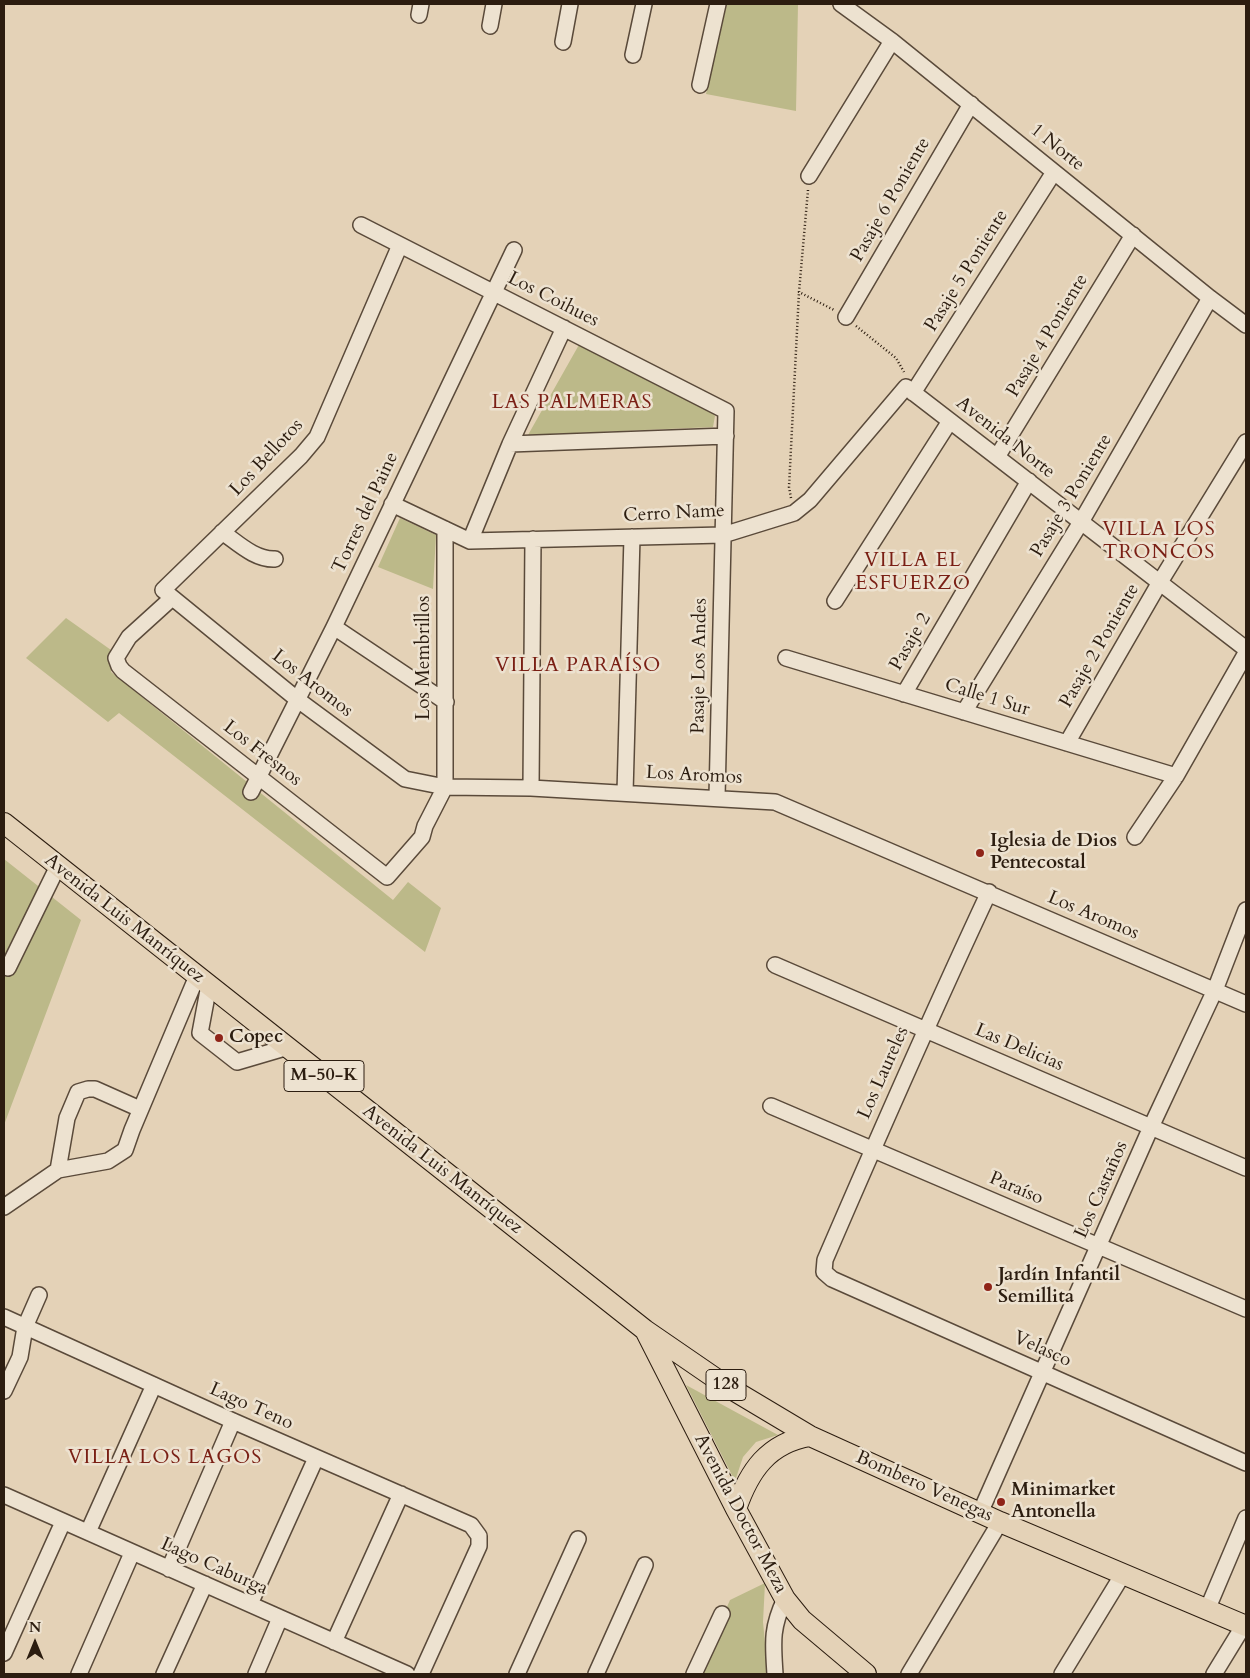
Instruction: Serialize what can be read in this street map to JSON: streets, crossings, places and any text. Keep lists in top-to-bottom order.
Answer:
{
  "streets": {
    "main road": [
      "Avenida Luis Manríquez",
      "M-50-K",
      "128",
      "Bombero Venegas",
      "Avenida Doctor Meza"
    ],
    "street": [
      "1 Norte",
      "Pasaje 6 Poniente",
      "Pasaje 5 Poniente",
      "Los Coihues",
      "Pasaje 4 Poniente",
      "Avenida Norte",
      "Los Bellotos",
      "Pasaje 3 Poniente",
      "Torres del Paine",
      "Cerro Name",
      "Pasaje 2",
      "Pasaje 2 Poniente",
      "Los Membrillos",
      "Pasaje Los Andes",
      "Los Aromos",
      "Calle 1 Sur",
      "Los Fresnos",
      "Las Delicias",
      "Los Laureles",
      "Paraíso",
      "Los Castaños",
      "Velasco",
      "Lago Teno",
      "Lago Caburga"
    ]
  },
  "crossings": [
    ["1 Norte", "Pasaje 6 Poniente"],
    ["1 Norte", "Pasaje 5 Poniente"],
    ["1 Norte", "Pasaje 4 Poniente"],
    ["1 Norte", "Pasaje 3 Poniente"],
    ["Pasaje 5 Poniente", "Avenida Norte"],
    ["Pasaje 5 Poniente", "Cerro Name"],
    ["Los Coihues", "Los Bellotos"],
    ["Los Coihues", "Torres del Paine"],
    ["Los Coihues", "Pasaje Los Andes"],
    ["Pasaje 4 Poniente", "Avenida Norte"],
    ["Avenida Norte", "Pasaje 3 Poniente"],
    ["Avenida Norte", "Cerro Name"],
    ["Avenida Norte", "Pasaje 2"],
    ["Avenida Norte", "Pasaje 2 Poniente"],
    ["Los Bellotos", "Los Aromos"],
    ["Los Bellotos", "Los Fresnos"],
    ["Pasaje 3 Poniente", "Calle 1 Sur"],
    ["Torres del Paine", "Cerro Name"],
    ["Torres del Paine", "Los Aromos"],
    ["Torres del Paine", "Los Fresnos"],
    ["Cerro Name", "Los Membrillos"],
    ["Cerro Name", "Pasaje Los Andes"],
    ["Pasaje 2", "Calle 1 Sur"],
    ["Pasaje 2 Poniente", "Calle 1 Sur"],
    ["Los Membrillos", "Los Aromos"],
    ["Los Membrillos", "Los Fresnos"],
    ["Pasaje Los Andes", "Los Aromos"],
    ["Los Aromos", "Los Fresnos"],
    ["Los Aromos", "Los Laureles"],
    ["Los Aromos", "Los Castaños"],
    ["Avenida Luis Manríquez", "Bombero Venegas"],
    ["Avenida Luis Manríquez", "Avenida Doctor Meza"],
    ["Las Delicias", "Los Laureles"],
    ["Las Delicias", "Los Castaños"],
    ["Los Laureles", "Paraíso"],
    ["Los Laureles", "Velasco"],
    ["Paraíso", "Los Castaños"],
    ["Los Castaños", "Velasco"],
    ["Los Castaños", "Bombero Venegas"],
    ["Bombero Venegas", "Avenida Doctor Meza"]
  ],
  "districts": [
    "LAS PALMERAS",
    "VILLA LOS TRONCOS",
    "VILLA EL ESFUERZO",
    "VILLA PARAÍSO",
    "VILLA LOS LAGOS"
  ],
  "places": [
    "Iglesia de Dios Pentecostal",
    "Copec",
    "Jardín Infantil Semillita",
    "Minimarket Antonella"
  ],
  "north": "top"
}
